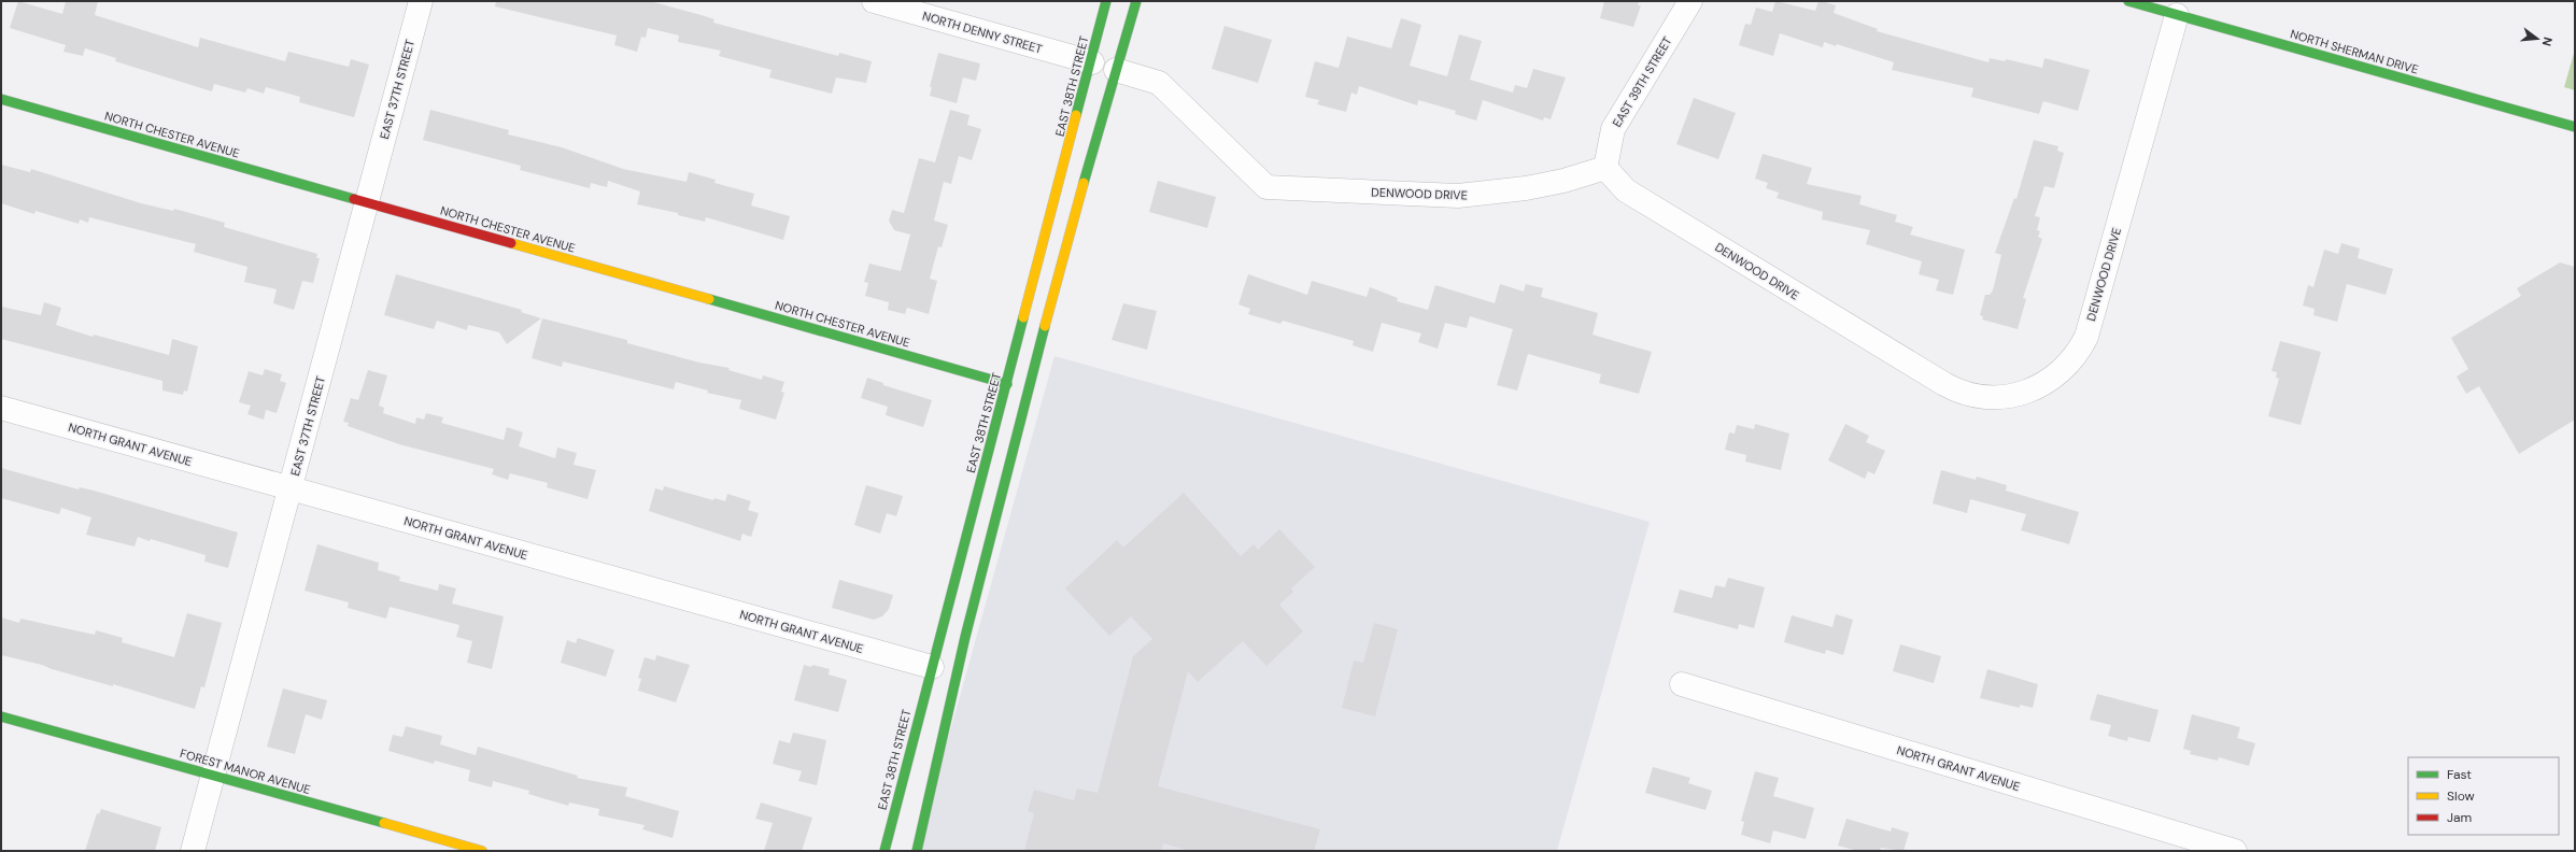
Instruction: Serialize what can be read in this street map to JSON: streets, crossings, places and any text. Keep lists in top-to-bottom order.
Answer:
{
  "streets": {
    "main road": [
      "NORTH SHERMAN DRIVE",
      "EAST 38TH STREET",
      "NORTH CHESTER AVENUE",
      "FOREST MANOR AVENUE"
    ],
    "street": [
      "NORTH DENNY STREET",
      "EAST 39TH STREET",
      "EAST 37TH STREET",
      "DENWOOD DRIVE",
      "NORTH GRANT AVENUE"
    ]
  },
  "crossings": [
    ["NORTH DENNY STREET", "EAST 38TH STREET"],
    ["NORTH SHERMAN DRIVE", "DENWOOD DRIVE"],
    ["EAST 39TH STREET", "DENWOOD DRIVE"],
    ["EAST 38TH STREET", "NORTH CHESTER AVENUE"],
    ["EAST 38TH STREET", "NORTH GRANT AVENUE"],
    ["EAST 37TH STREET", "NORTH CHESTER AVENUE"],
    ["EAST 37TH STREET", "NORTH GRANT AVENUE"],
    ["EAST 37TH STREET", "FOREST MANOR AVENUE"]
  ],
  "legend": ["Fast", "Slow", "Jam"],
  "north": "right"
}
